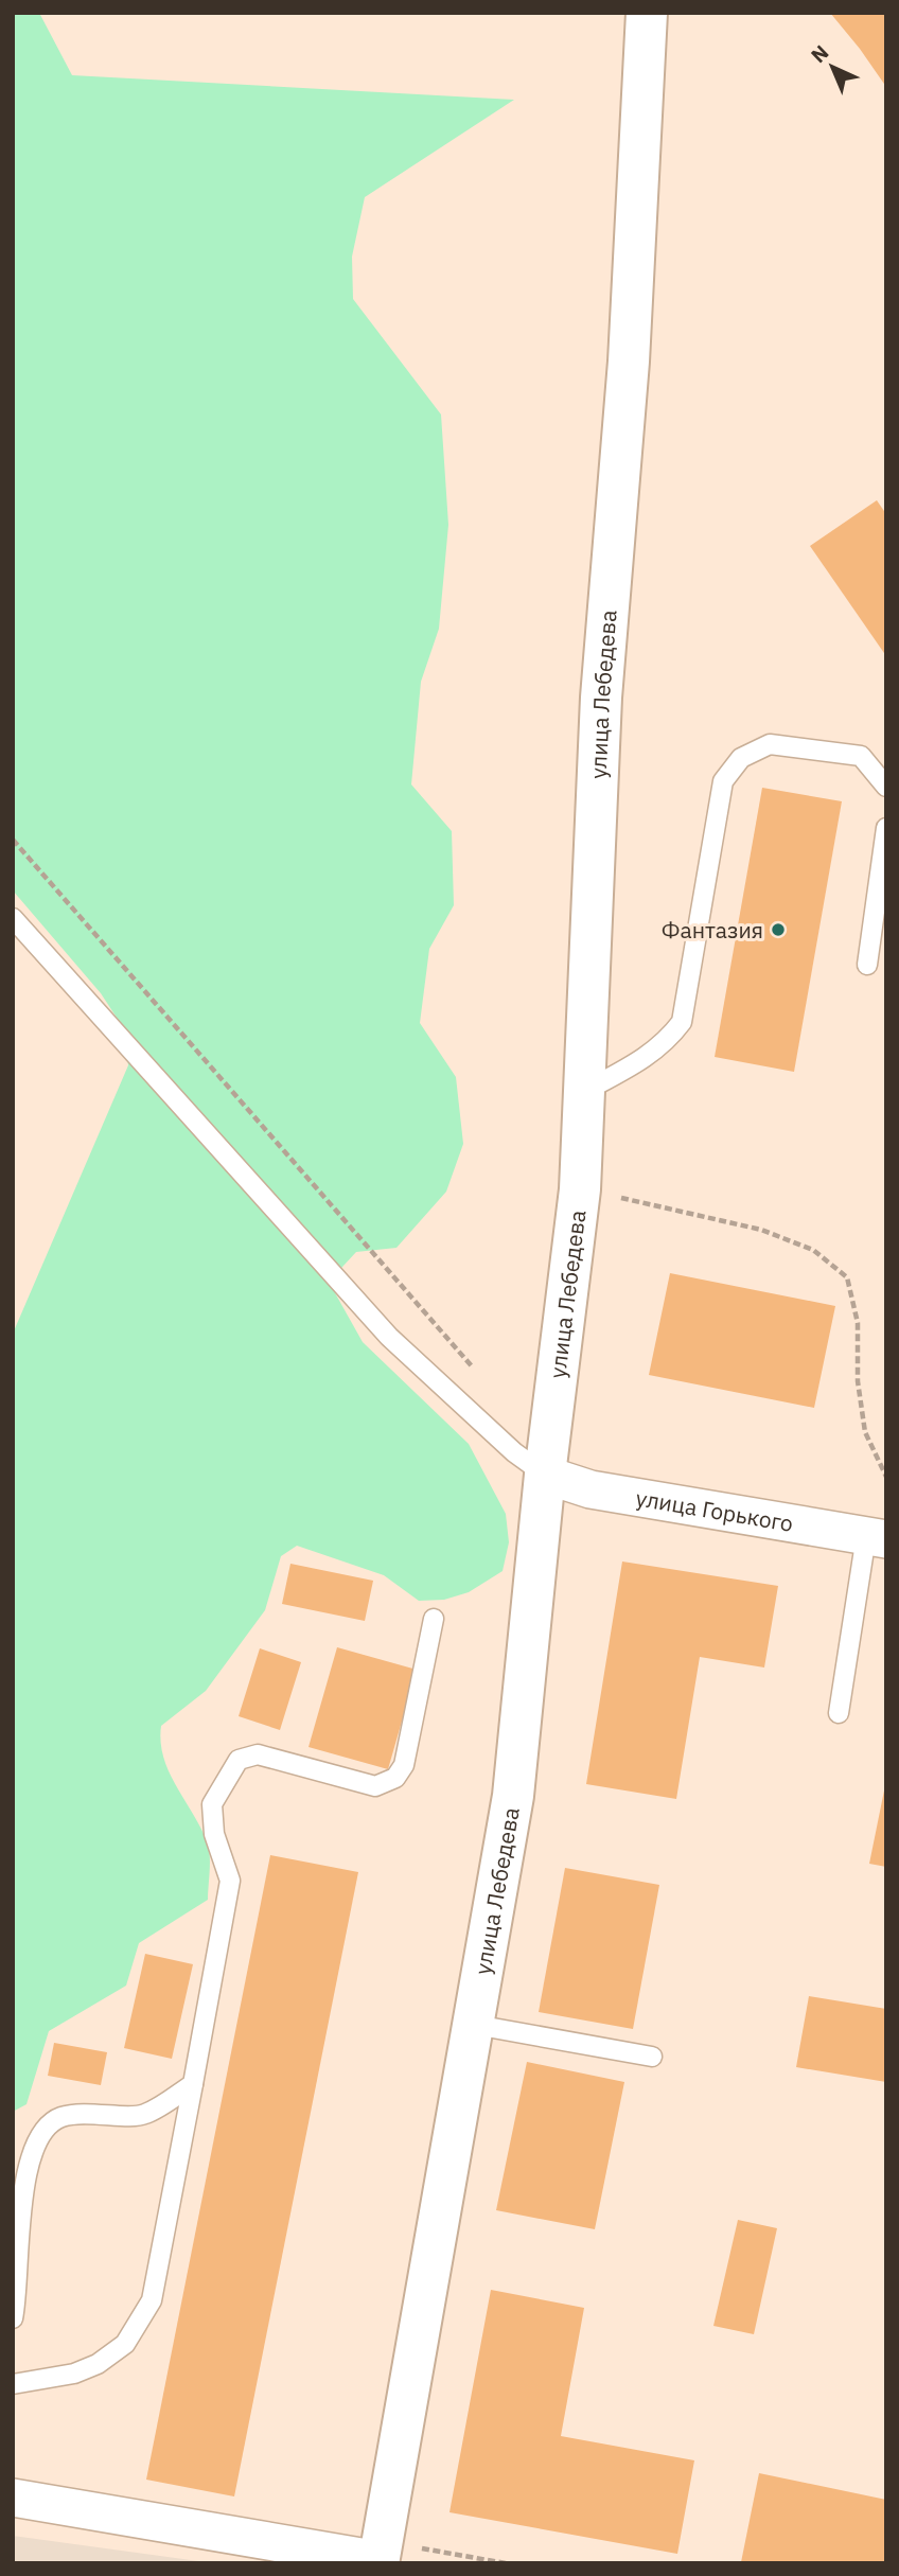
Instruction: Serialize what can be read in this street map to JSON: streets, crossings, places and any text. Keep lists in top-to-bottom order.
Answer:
{
  "streets": {
    "street": ["улица Лебедева", "улица Горького"]
  },
  "crossings": [
    ["улица Лебедева", "улица Горького"]
  ],
  "places": ["Фантазия"],
  "north": "top left"
}
